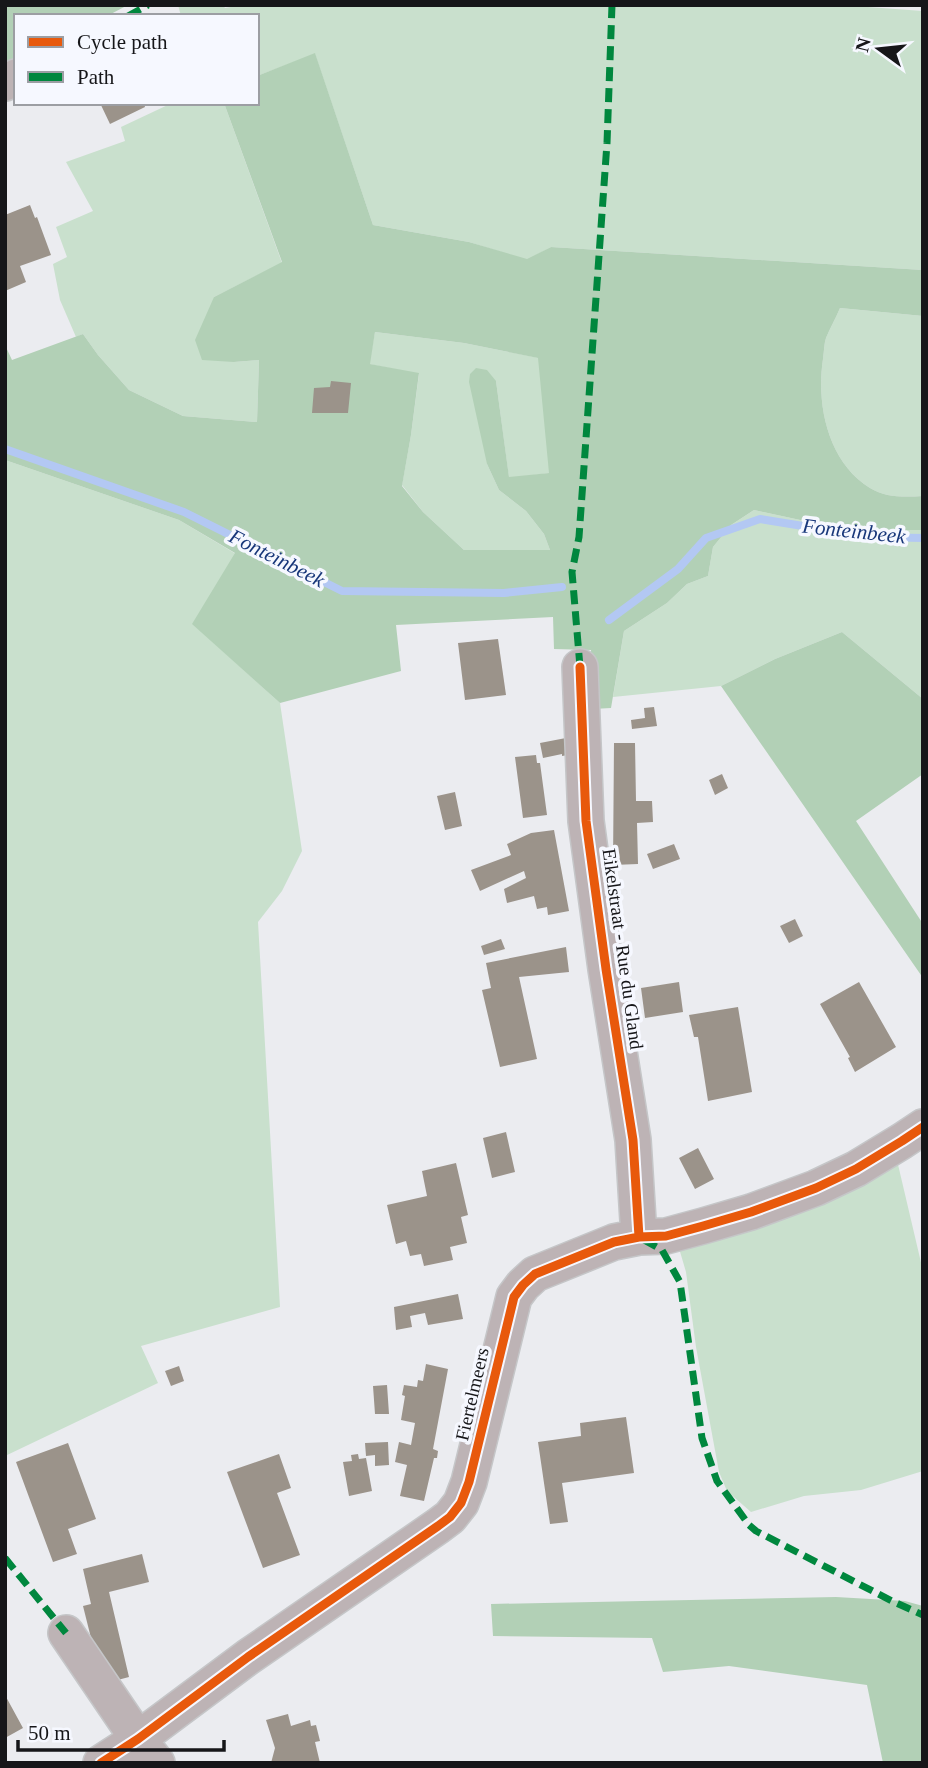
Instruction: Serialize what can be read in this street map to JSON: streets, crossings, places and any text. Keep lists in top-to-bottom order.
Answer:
{
  "streets": {
    "street": ["Eikelstraat - Rue du Gland", "Fiertelmeers"]
  },
  "crossings": [
    ["Eikelstraat - Rue du Gland", "Fiertelmeers"]
  ],
  "water": ["Fonteinbeek"],
  "legend": ["Cycle path", "Path"],
  "scale_bar": "50 m",
  "north": "left"
}
